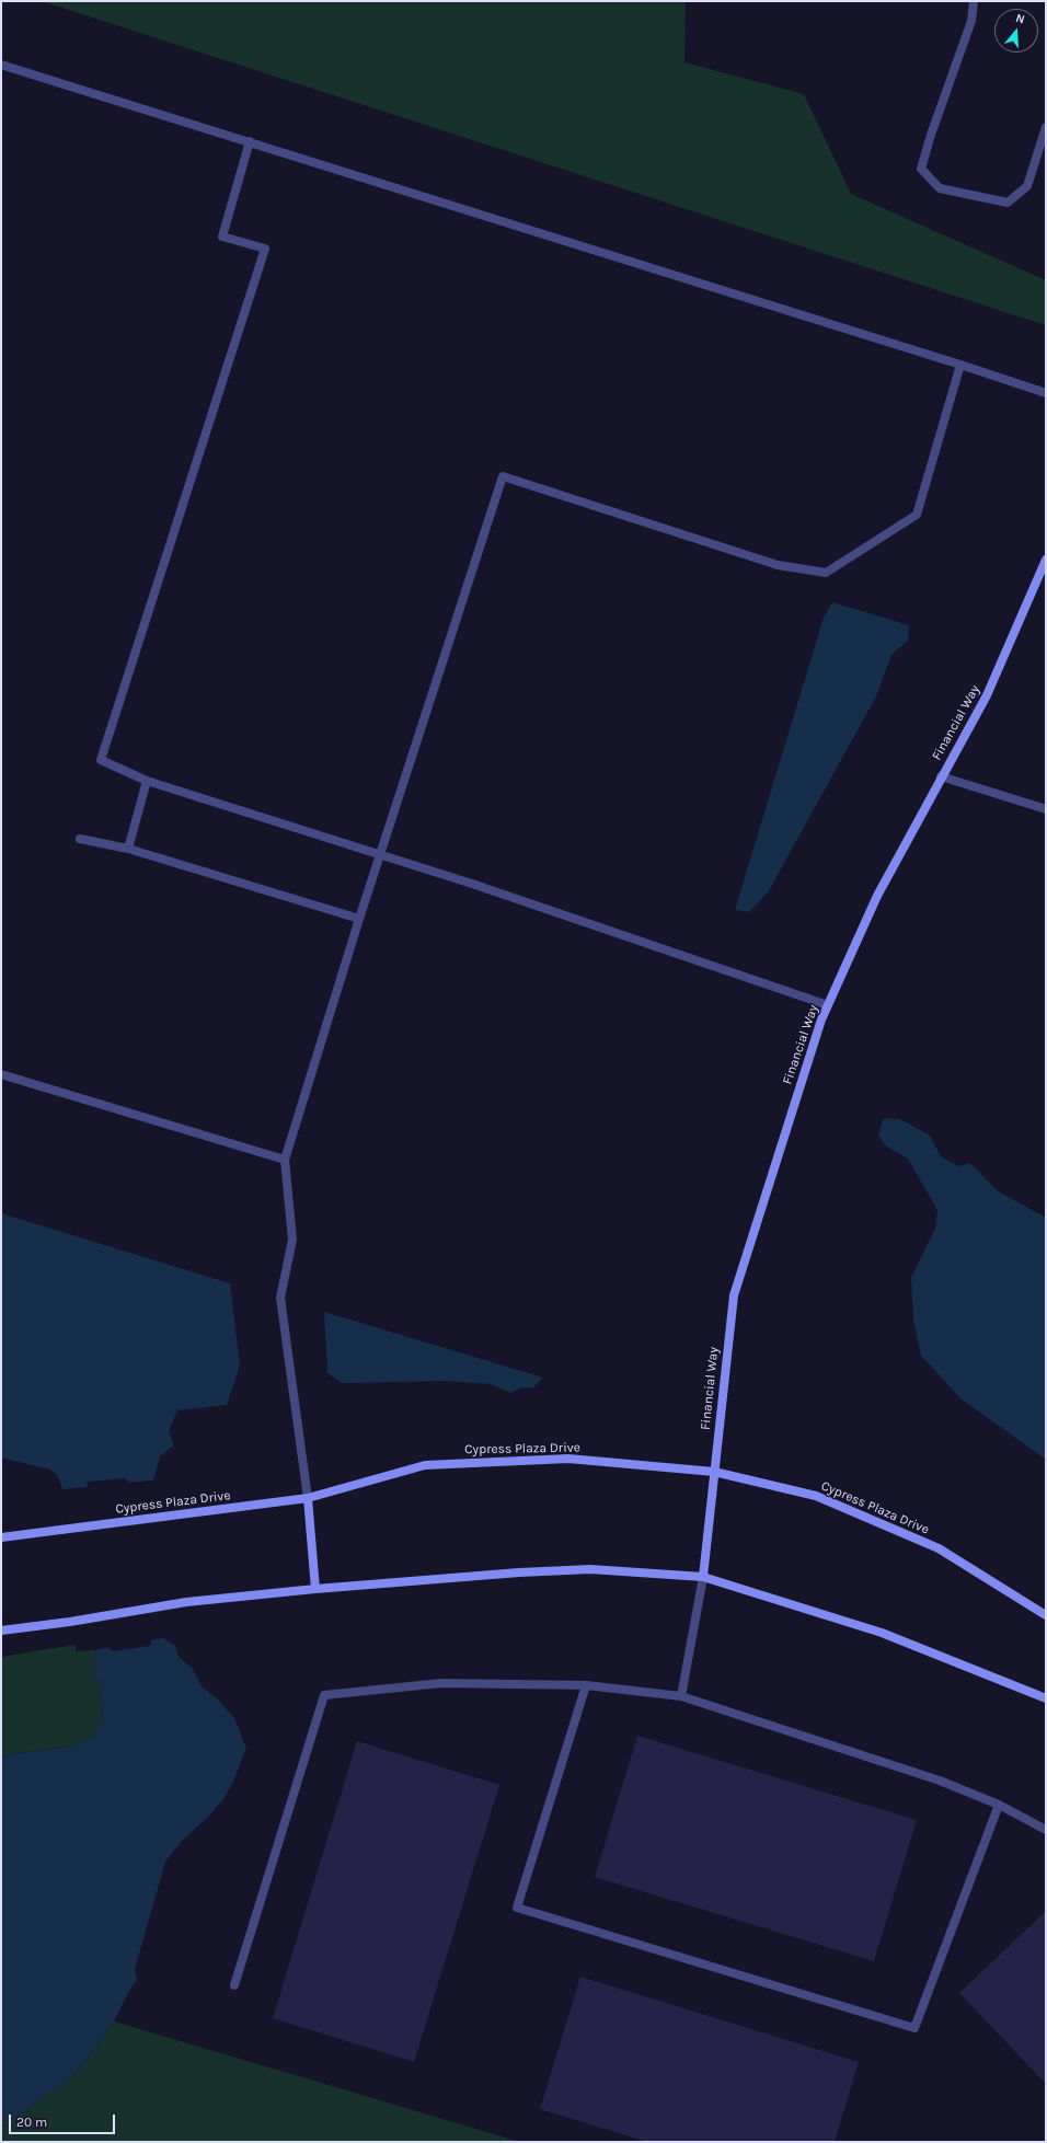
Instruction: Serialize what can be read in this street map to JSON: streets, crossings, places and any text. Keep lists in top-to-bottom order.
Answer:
{
  "streets": {
    "street": ["Financial Way", "Cypress Plaza Drive"]
  },
  "crossings": [
    ["Financial Way", "Cypress Plaza Drive"]
  ],
  "scale_bar": "20 m",
  "north": "top"
}
